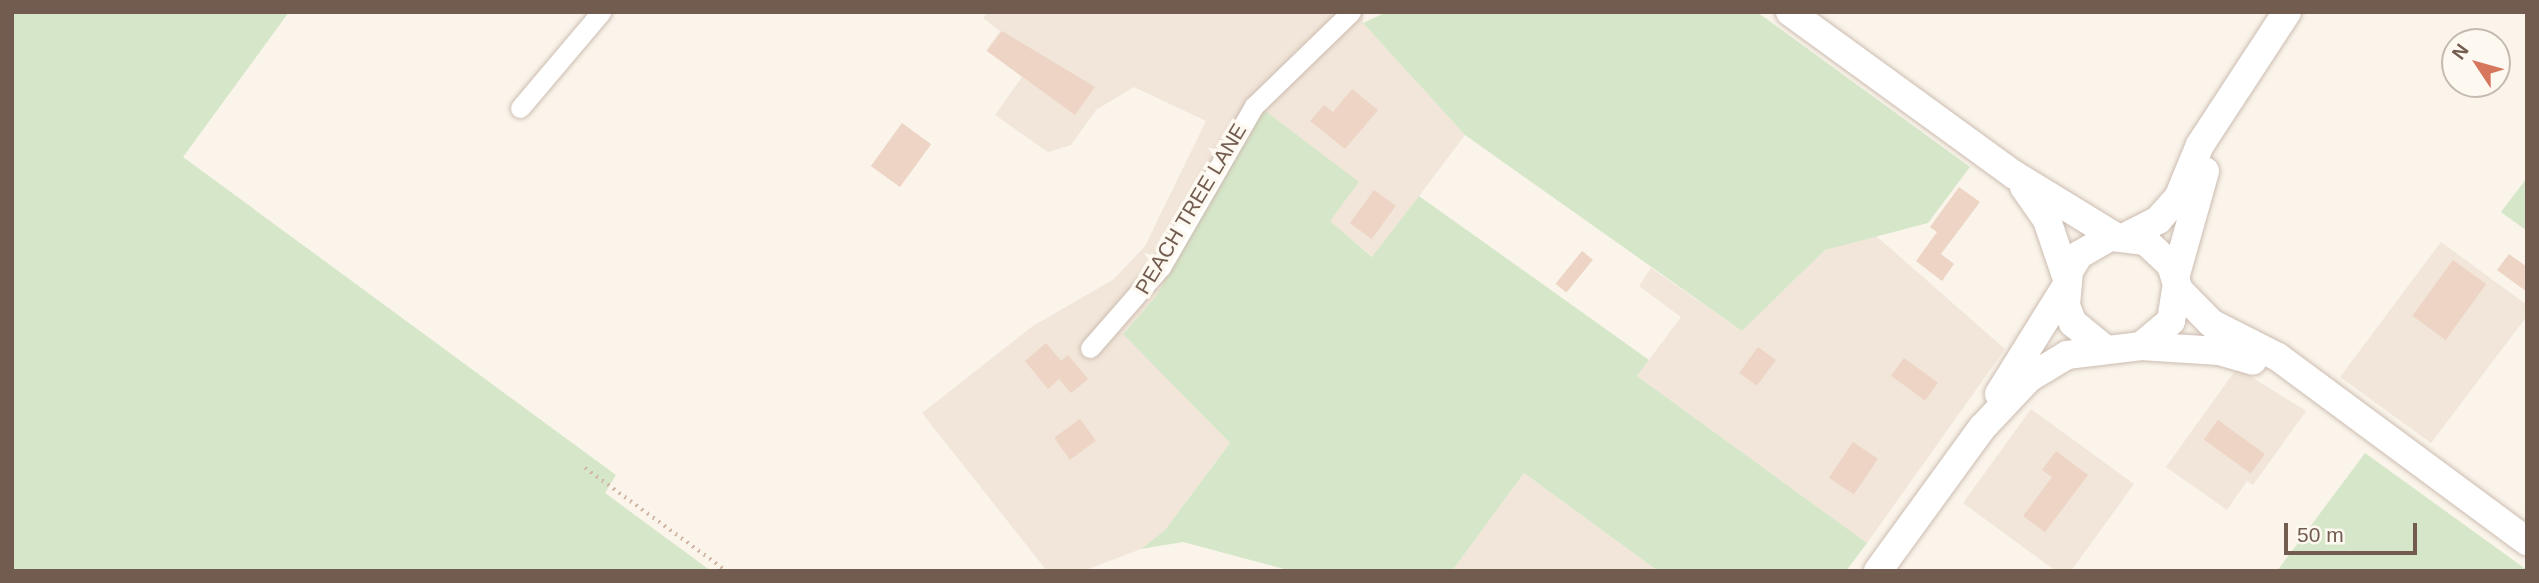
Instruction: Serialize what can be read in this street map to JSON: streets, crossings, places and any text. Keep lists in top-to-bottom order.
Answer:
{
  "streets": {
    "street": ["PEACH TREE LANE"]
  },
  "scale_bar": "50 m",
  "north": "top left"
}
